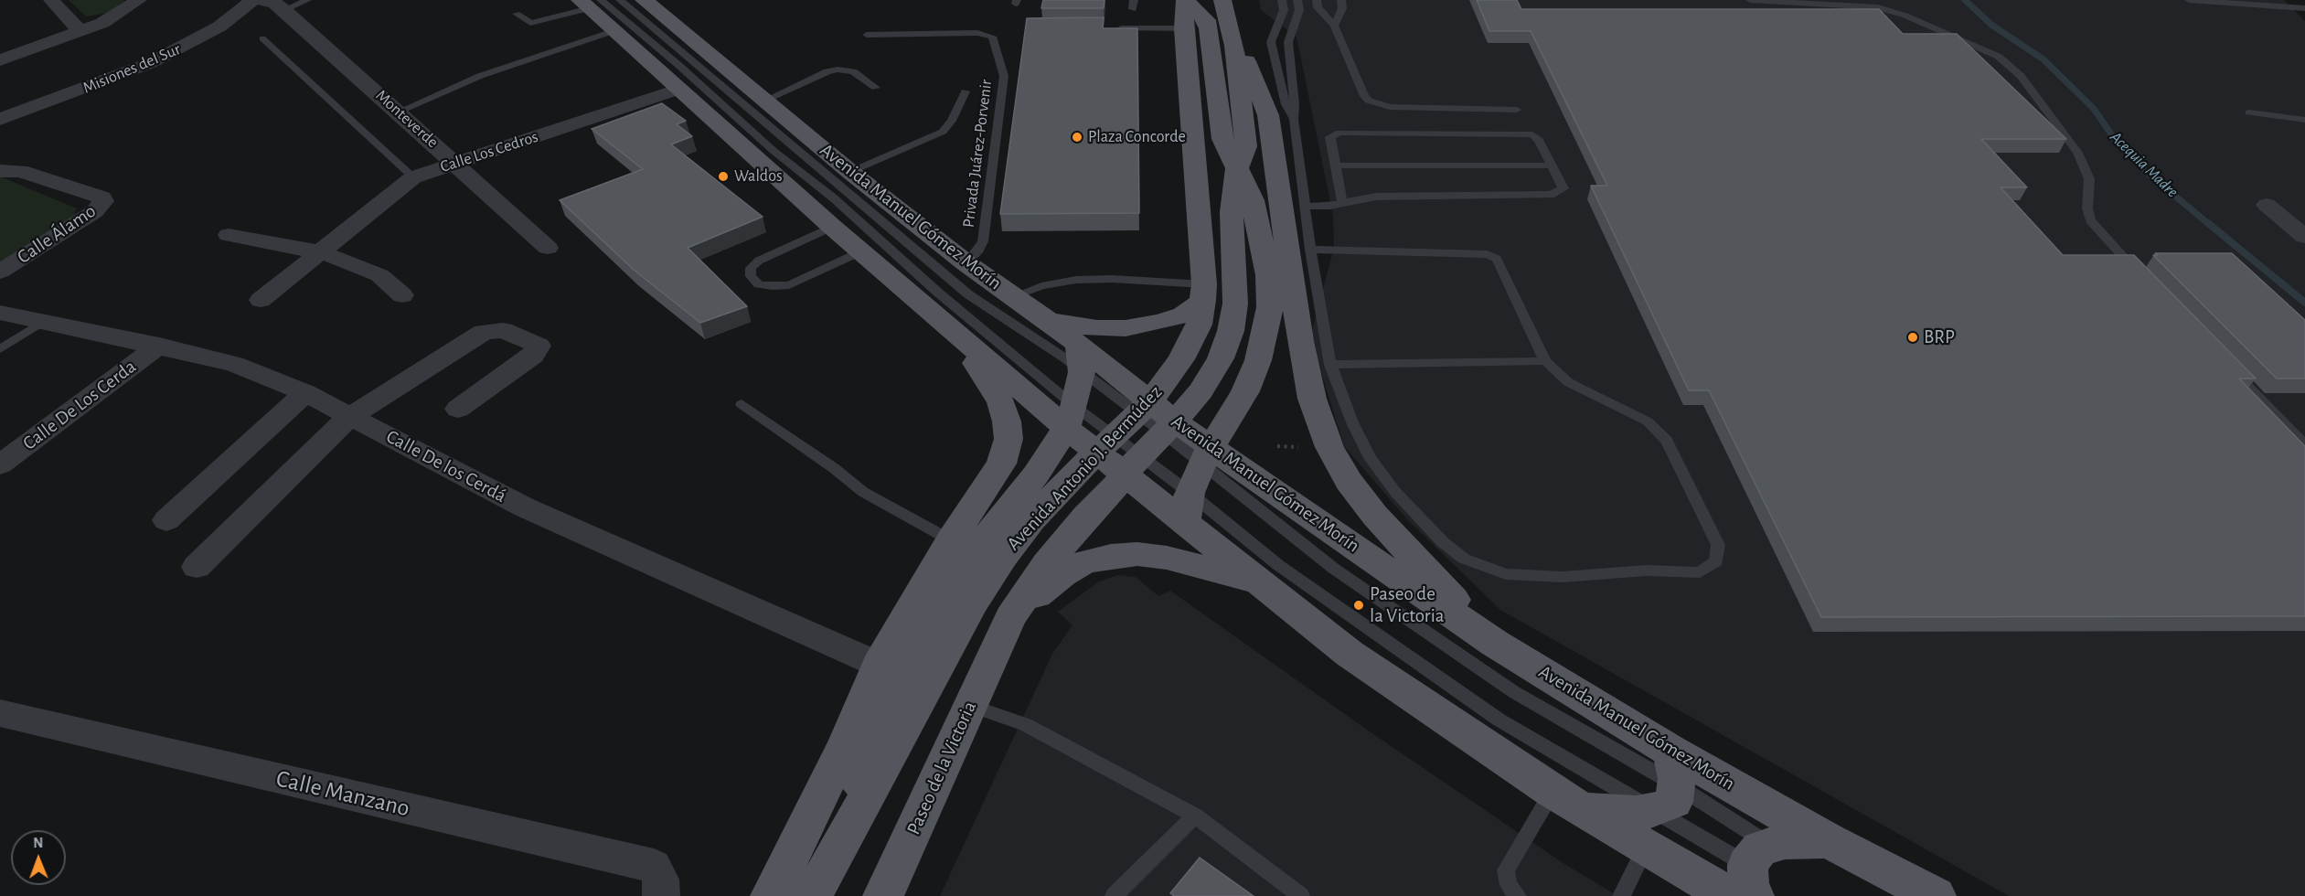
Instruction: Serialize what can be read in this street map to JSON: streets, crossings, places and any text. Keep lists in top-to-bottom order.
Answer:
{
  "streets": {
    "main road": ["Avenida Manuel Gómez Morín", "Avenida Antonio J. Bermúdez", "Paseo de la Victoria"],
    "street": [
      "Misiones del Sur",
      "Monteverde",
      "Calle Los Cedros",
      "Calle Álamo",
      "Calle De Los Cerda",
      "Calle De los Cerdá",
      "Calle Manzano"
    ],
    "lane": ["Privada Juárez-Porvenir"]
  },
  "crossings": [
    ["Monteverde", "Calle Los Cedros"],
    ["Privada Juárez-Porvenir", "Avenida Manuel Gómez Morín"],
    ["Avenida Manuel Gómez Morín", "Avenida Antonio J. Bermúdez"],
    ["Avenida Manuel Gómez Morín", "Paseo de la Victoria"],
    ["Calle De Los Cerda", "Calle De los Cerdá"]
  ],
  "water": ["Acequia Madre"],
  "places": [
    "Plaza Concorde",
    "Waldos",
    "BRP",
    "Paseo de la Victoria"
  ],
  "north": "top"
}
